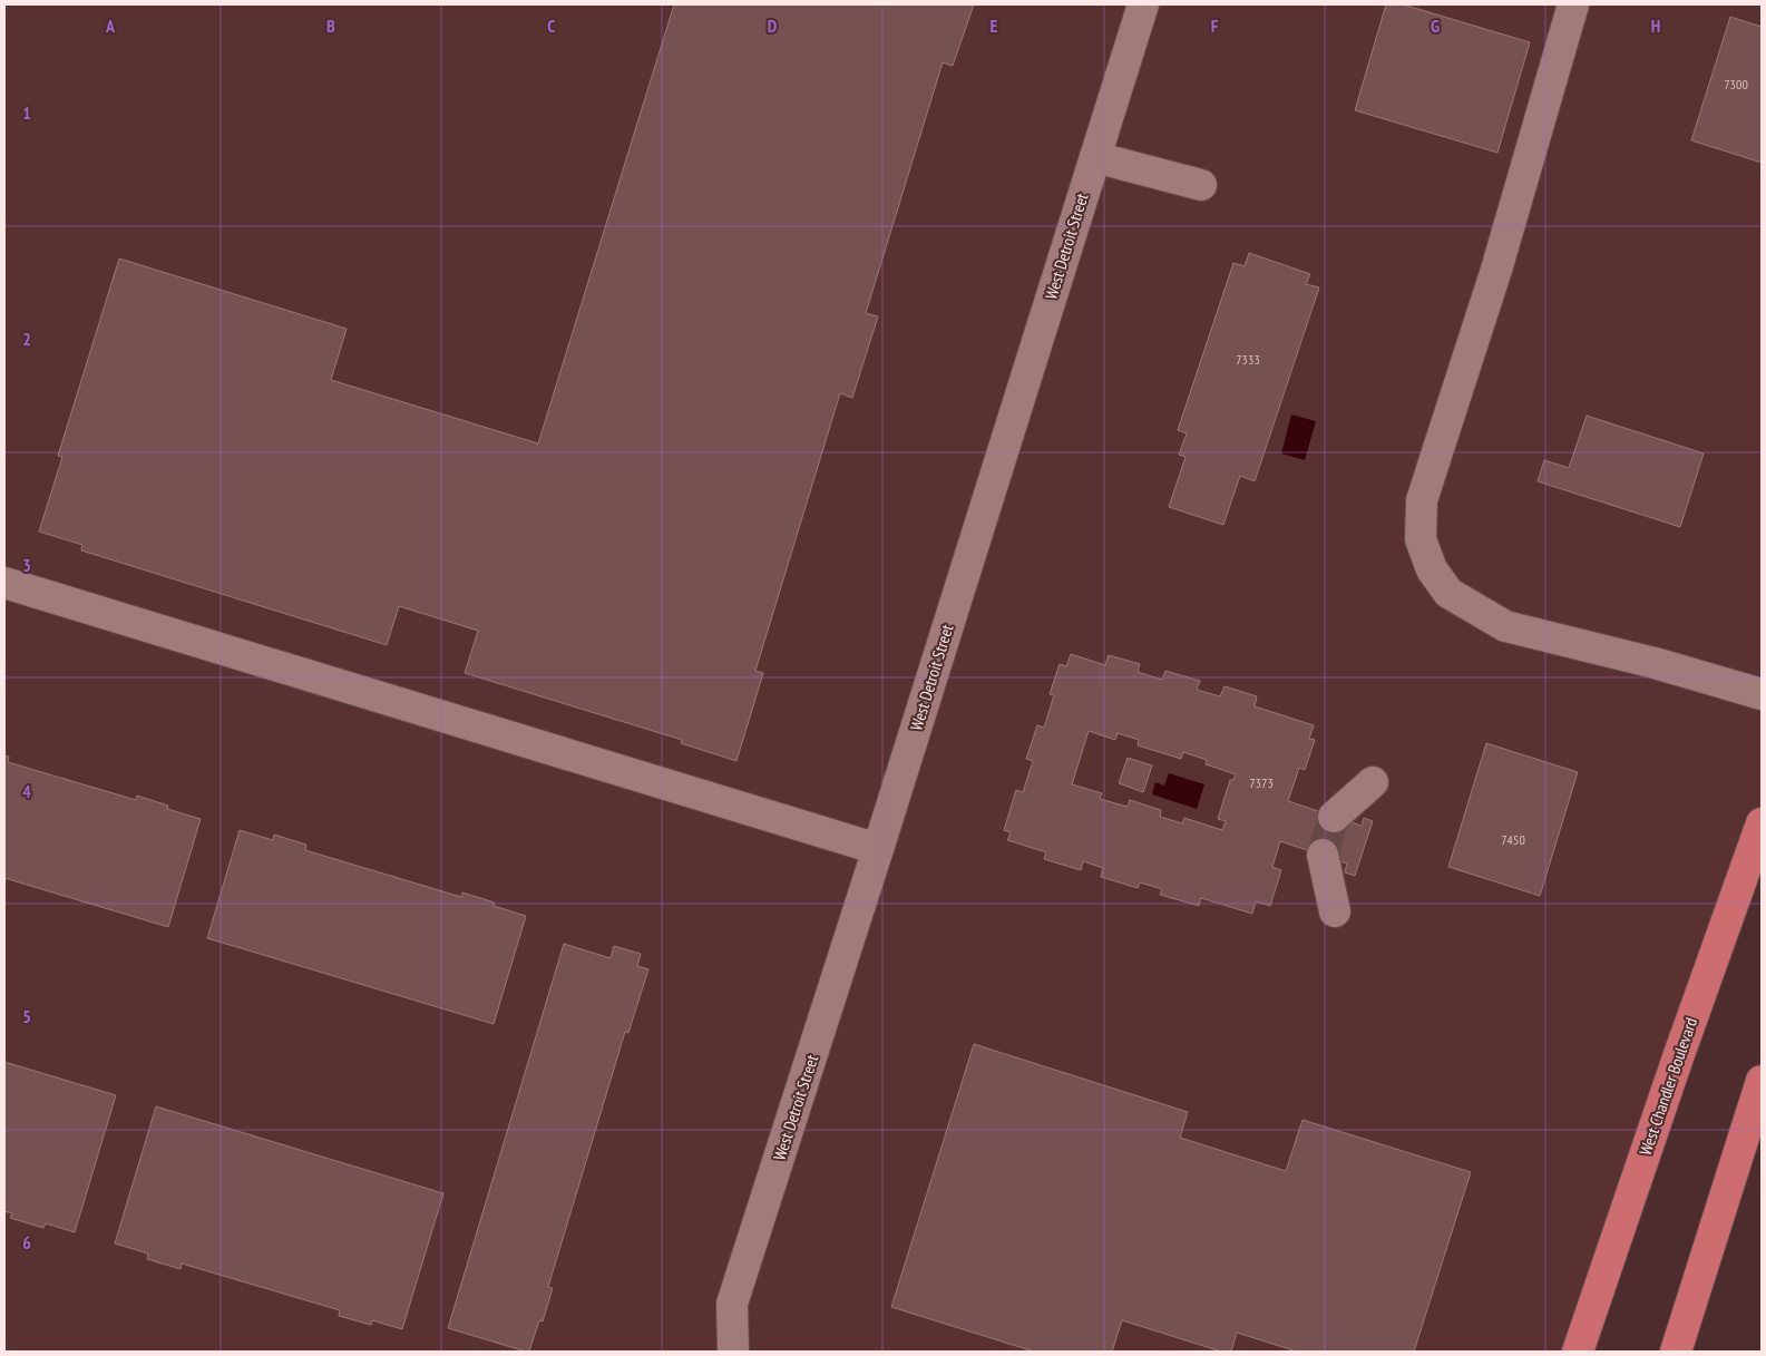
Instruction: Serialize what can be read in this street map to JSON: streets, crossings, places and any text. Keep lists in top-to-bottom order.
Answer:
{
  "streets": {
    "main road": ["West Chandler Boulevard"],
    "street": ["West Detroit Street"]
  },
  "house_numbers": [
    "7300",
    "7333",
    "7373",
    "7450"
  ],
  "grid": {
    "columns": [
      "A",
      "B",
      "C",
      "D",
      "E",
      "F",
      "G",
      "H"
    ],
    "rows": [
      "1",
      "2",
      "3",
      "4",
      "5",
      "6"
    ]
  }
}
